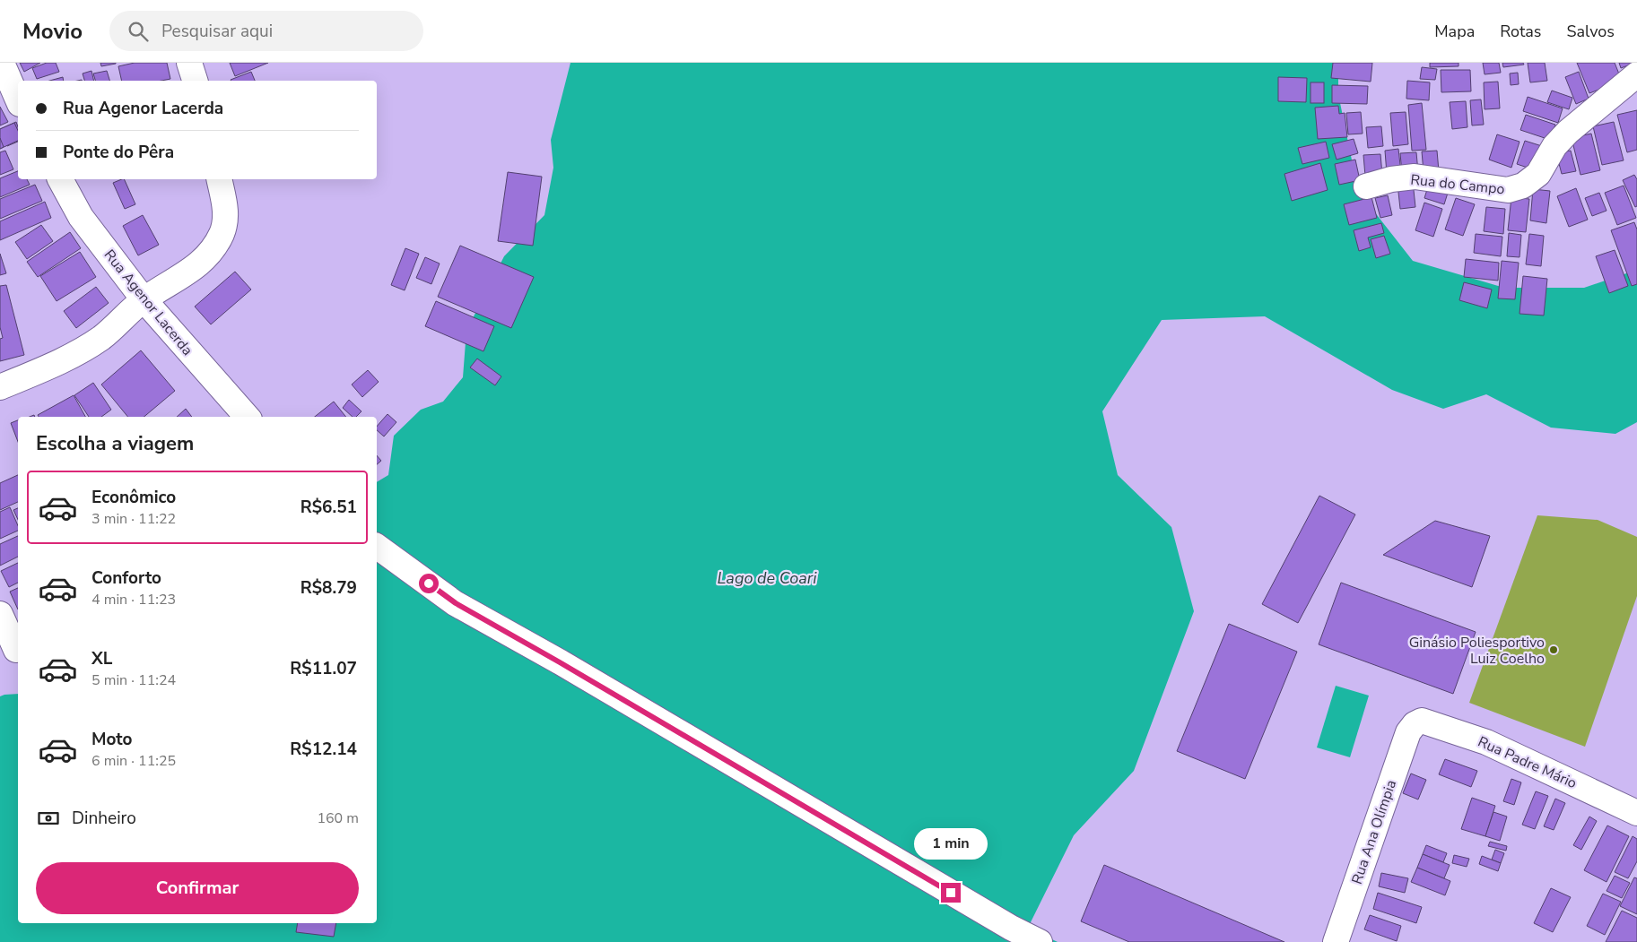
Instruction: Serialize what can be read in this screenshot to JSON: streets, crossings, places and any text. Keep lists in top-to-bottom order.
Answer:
{
  "streets": {
    "street": [
      "Rua do Campo",
      "Rua Agenor Lacerda",
      "Rua Padre Mário",
      "Rua Ana Olímpia"
    ]
  },
  "crossings": [
    ["Rua Padre Mário", "Rua Ana Olímpia"]
  ],
  "water": ["Lago de Coari"],
  "places": ["Ginásio Poliesportivo Luiz Coelho"],
  "page": {
    "header": "Movio",
    "search": "Pesquisar aqui",
    "nav": ["Mapa", "Rotas", "Salvos"],
    "banner": ["Rua Agenor Lacerda", "Ponte do Pêra"],
    "heading": "Escolha a viagem",
    "list": [
      {
        "name": "Econômico",
        "note": "3 min · 11:22",
        "value": "R$6.51"
      },
      {
        "name": "Conforto",
        "note": "4 min · 11:23",
        "value": "R$8.79"
      },
      {
        "name": "XL",
        "note": "5 min · 11:24",
        "value": "R$11.07"
      },
      {
        "name": "Moto",
        "note": "6 min · 11:25",
        "value": "R$12.14"
      }
    ],
    "pay": ["Dinheiro", "160 m"],
    "bubble": "1 min",
    "buttons": "Confirmar"
  }
}
